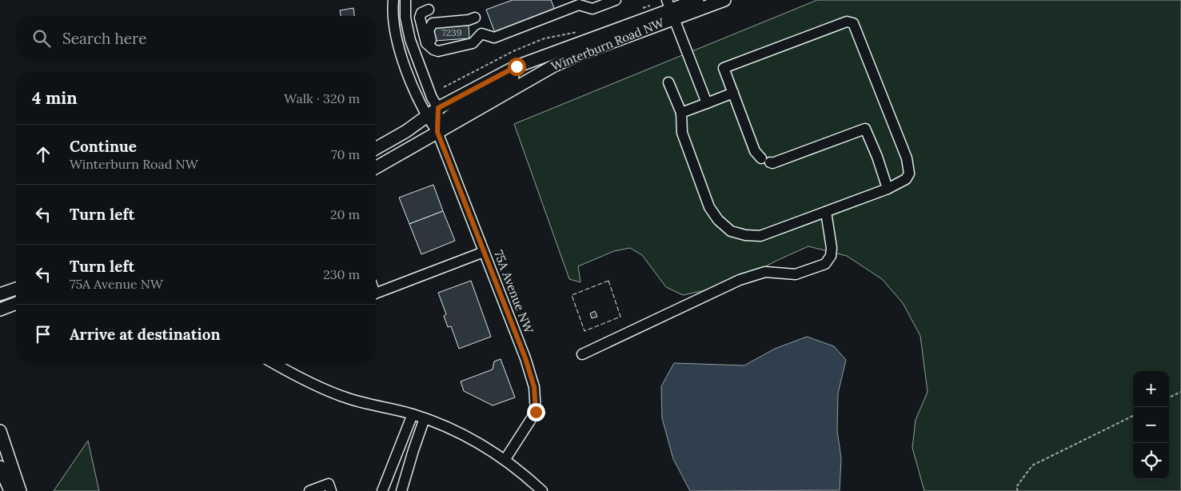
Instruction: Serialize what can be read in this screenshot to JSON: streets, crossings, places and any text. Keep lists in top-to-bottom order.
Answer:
{
  "streets": {
    "main road": ["Winterburn Road NW"],
    "street": ["75A Avenue NW"]
  },
  "crossings": [
    ["Winterburn Road NW", "75A Avenue NW"]
  ],
  "house_numbers": ["7239"],
  "page": {
    "search": "Search here",
    "heading": ["4 min", "Walk · 320 m"],
    "list": [
      ["Continue", "Winterburn Road NW", "70 m"],
      ["Turn left", "20 m"],
      ["Turn left", "75A Avenue NW", "230 m"],
      "Arrive at destination"
    ],
    "map_buttons": ["+", "−"]
  }
}
